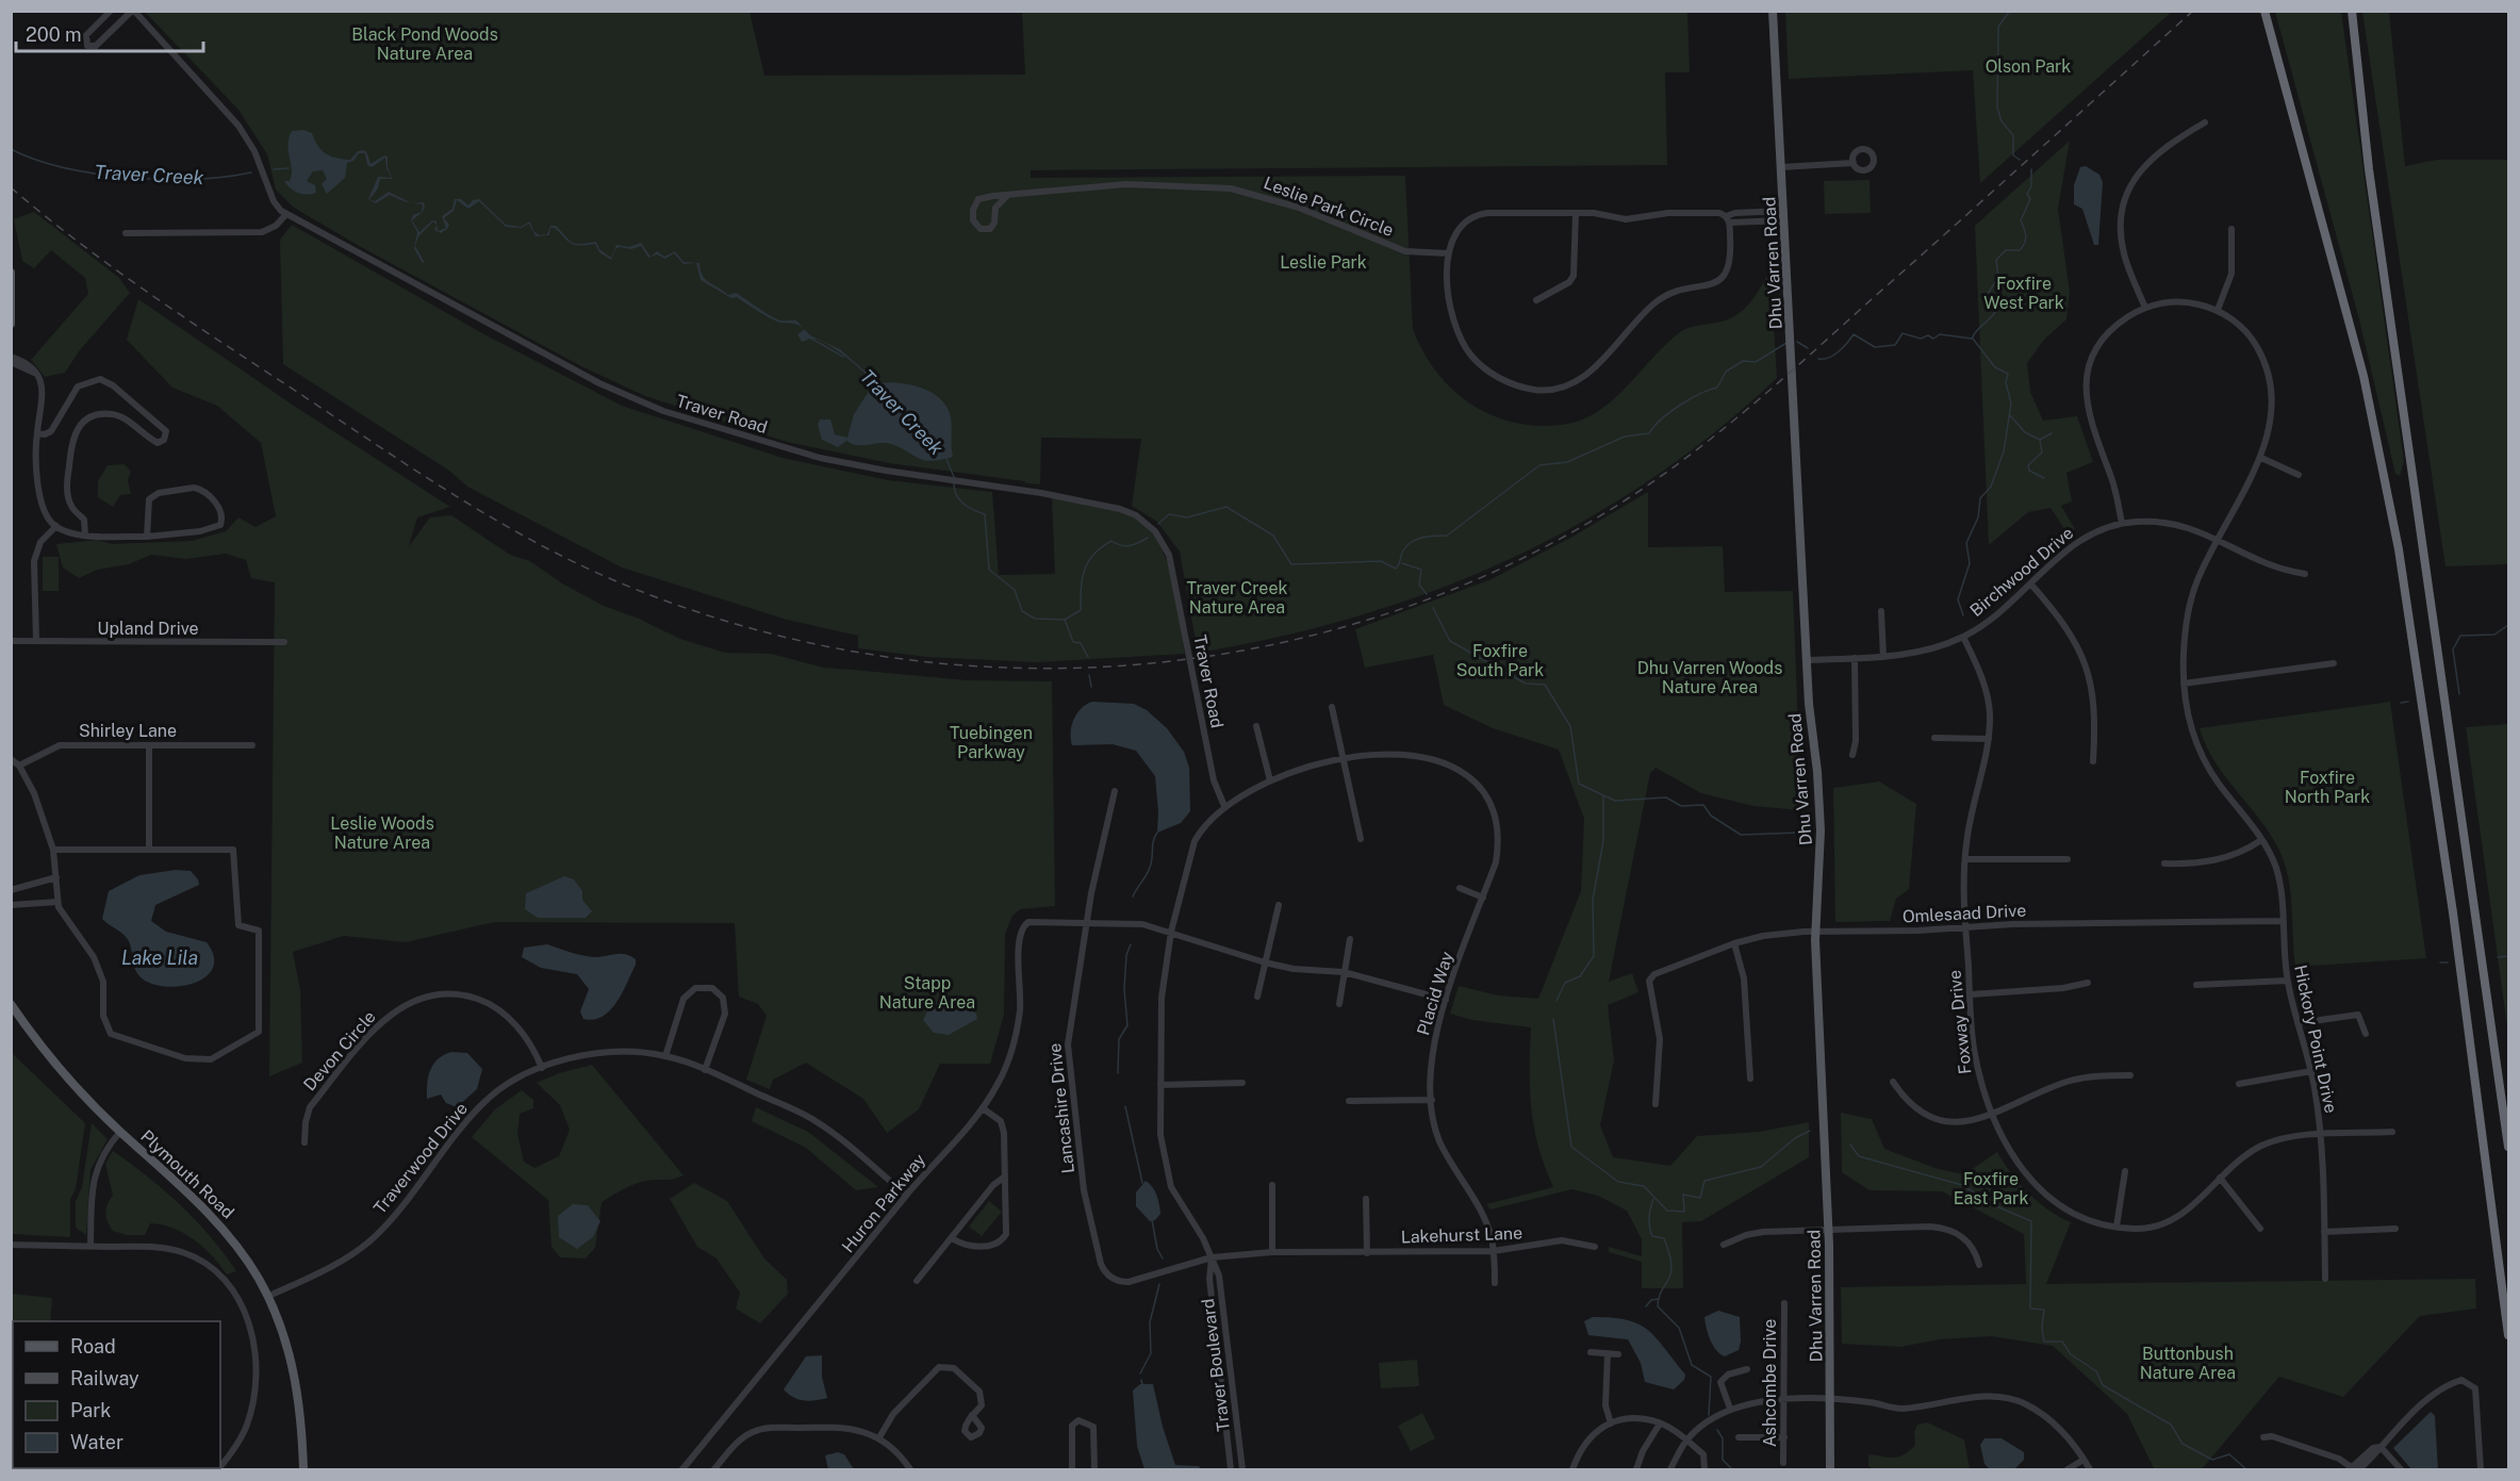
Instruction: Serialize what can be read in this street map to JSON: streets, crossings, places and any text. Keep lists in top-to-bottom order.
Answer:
{
  "streets": {
    "main road": ["Dhu Varren Road", "Plymouth Road"],
    "street": [
      "Leslie Park Circle",
      "Traver Road",
      "Birchwood Drive",
      "Upland Drive",
      "Shirley Lane",
      "Omlesaad Drive",
      "Placid Way",
      "Foxway Drive",
      "Hickory Point Drive",
      "Devon Circle",
      "Lancashire Drive",
      "Traverwood Drive",
      "Huron Parkway",
      "Lakehurst Lane",
      "Traver Boulevard",
      "Ashcombe Drive"
    ]
  },
  "crossings": [
    ["Dhu Varren Road", "Birchwood Drive"],
    ["Dhu Varren Road", "Omlesaad Drive"],
    ["Traver Road", "Placid Way"],
    ["Traver Road", "Traver Boulevard"],
    ["Birchwood Drive", "Foxway Drive"],
    ["Birchwood Drive", "Hickory Point Drive"],
    ["Omlesaad Drive", "Foxway Drive"],
    ["Omlesaad Drive", "Hickory Point Drive"],
    ["Placid Way", "Lakehurst Lane"],
    ["Placid Way", "Traver Boulevard"],
    ["Foxway Drive", "Hickory Point Drive"],
    ["Devon Circle", "Traverwood Drive"],
    ["Lancashire Drive", "Huron Parkway"],
    ["Lancashire Drive", "Lakehurst Lane"],
    ["Lancashire Drive", "Traver Boulevard"],
    ["Traverwood Drive", "Plymouth Road"],
    ["Traverwood Drive", "Huron Parkway"],
    ["Lakehurst Lane", "Traver Boulevard"]
  ],
  "water": ["Traver Creek", "Lake Lila"],
  "parks": [
    "Black Pond Woods Nature Area",
    "Olson Park",
    "Leslie Park",
    "Foxfire West Park",
    "Traver Creek Nature Area",
    "Foxfire South Park",
    "Dhu Varren Woods Nature Area",
    "Tuebingen Parkway",
    "Foxfire North Park",
    "Leslie Woods Nature Area",
    "Stapp Nature Area",
    "Foxfire East Park",
    "Buttonbush Nature Area"
  ],
  "legend": [
    "Road",
    "Railway",
    "Park",
    "Water"
  ],
  "scale_bar": "200 m"
}
